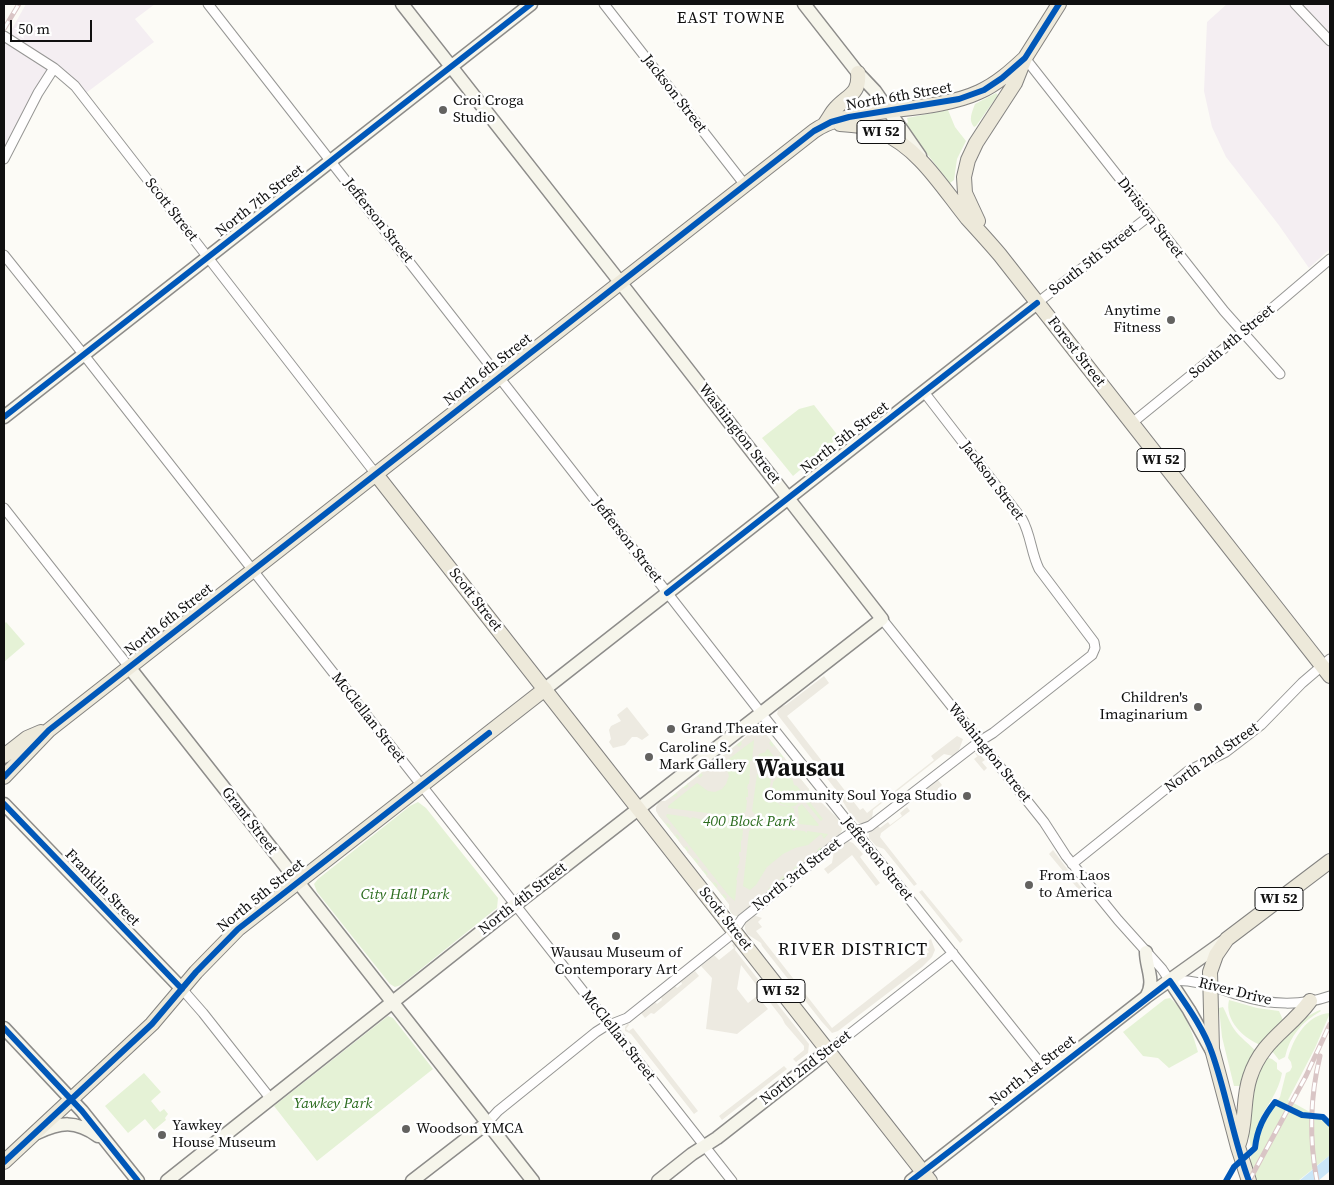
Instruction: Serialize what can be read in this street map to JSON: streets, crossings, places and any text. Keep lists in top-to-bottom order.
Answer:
{
  "streets": {
    "main road": [
      "North 6th Street",
      "WI 52",
      "Scott Street",
      "Forest Street",
      "North 5th Street",
      "North 1st Street"
    ],
    "street": [
      "Jackson Street",
      "North 7th Street",
      "Division Street",
      "Jefferson Street",
      "South 5th Street",
      "South 4th Street",
      "Washington Street",
      "McClellan Street",
      "North 2nd Street",
      "Grant Street",
      "North 3rd Street",
      "Franklin Street",
      "North 4th Street",
      "River Drive"
    ]
  },
  "crossings": [
    ["Jackson Street", "North 6th Street"],
    ["Jackson Street", "North 5th Street"],
    ["Jackson Street", "North 3rd Street"],
    ["North 6th Street", "WI 52"],
    ["North 6th Street", "Scott Street"],
    ["North 6th Street", "Division Street"],
    ["North 6th Street", "Jefferson Street"],
    ["North 6th Street", "Forest Street"],
    ["North 6th Street", "Washington Street"],
    ["North 6th Street", "McClellan Street"],
    ["North 6th Street", "Grant Street"],
    ["WI 52", "Forest Street"],
    ["WI 52", "River Drive"],
    ["WI 52", "North 1st Street"],
    ["North 7th Street", "Scott Street"],
    ["North 7th Street", "Jefferson Street"],
    ["North 7th Street", "Washington Street"],
    ["North 7th Street", "McClellan Street"],
    ["Scott Street", "North 5th Street"],
    ["Scott Street", "North 2nd Street"],
    ["Scott Street", "North 3rd Street"],
    ["Scott Street", "North 4th Street"],
    ["Scott Street", "North 1st Street"],
    ["Division Street", "South 5th Street"],
    ["Division Street", "South 4th Street"],
    ["Jefferson Street", "North 5th Street"],
    ["Jefferson Street", "North 2nd Street"],
    ["Jefferson Street", "North 3rd Street"],
    ["Jefferson Street", "North 4th Street"],
    ["Jefferson Street", "North 1st Street"],
    ["South 5th Street", "Forest Street"],
    ["South 5th Street", "North 5th Street"],
    ["South 4th Street", "Forest Street"],
    ["Forest Street", "North 5th Street"],
    ["Forest Street", "North 2nd Street"],
    ["Washington Street", "North 5th Street"],
    ["Washington Street", "North 2nd Street"],
    ["Washington Street", "North 3rd Street"],
    ["Washington Street", "North 4th Street"],
    ["Washington Street", "River Drive"],
    ["Washington Street", "North 1st Street"],
    ["North 5th Street", "McClellan Street"],
    ["North 5th Street", "Grant Street"],
    ["North 5th Street", "Franklin Street"],
    ["McClellan Street", "North 2nd Street"],
    ["McClellan Street", "North 3rd Street"],
    ["McClellan Street", "North 4th Street"],
    ["Grant Street", "North 3rd Street"],
    ["Grant Street", "North 4th Street"],
    ["Franklin Street", "North 4th Street"],
    ["River Drive", "North 1st Street"]
  ],
  "districts": ["EAST TOWNE", "Wausau", "RIVER DISTRICT"],
  "parks": ["400 Block Park", "City Hall Park", "Yawkey Park"],
  "places": [
    "Croi Croga Studio",
    "Anytime Fitness",
    "Children's Imaginarium",
    "Grand Theater",
    "Caroline S. Mark Gallery",
    "Community Soul Yoga Studio",
    "From Laos to America",
    "Wausau Museum of Contemporary Art",
    "Woodson YMCA",
    "Yawkey House Museum"
  ],
  "scale_bar": "50 m"
}
